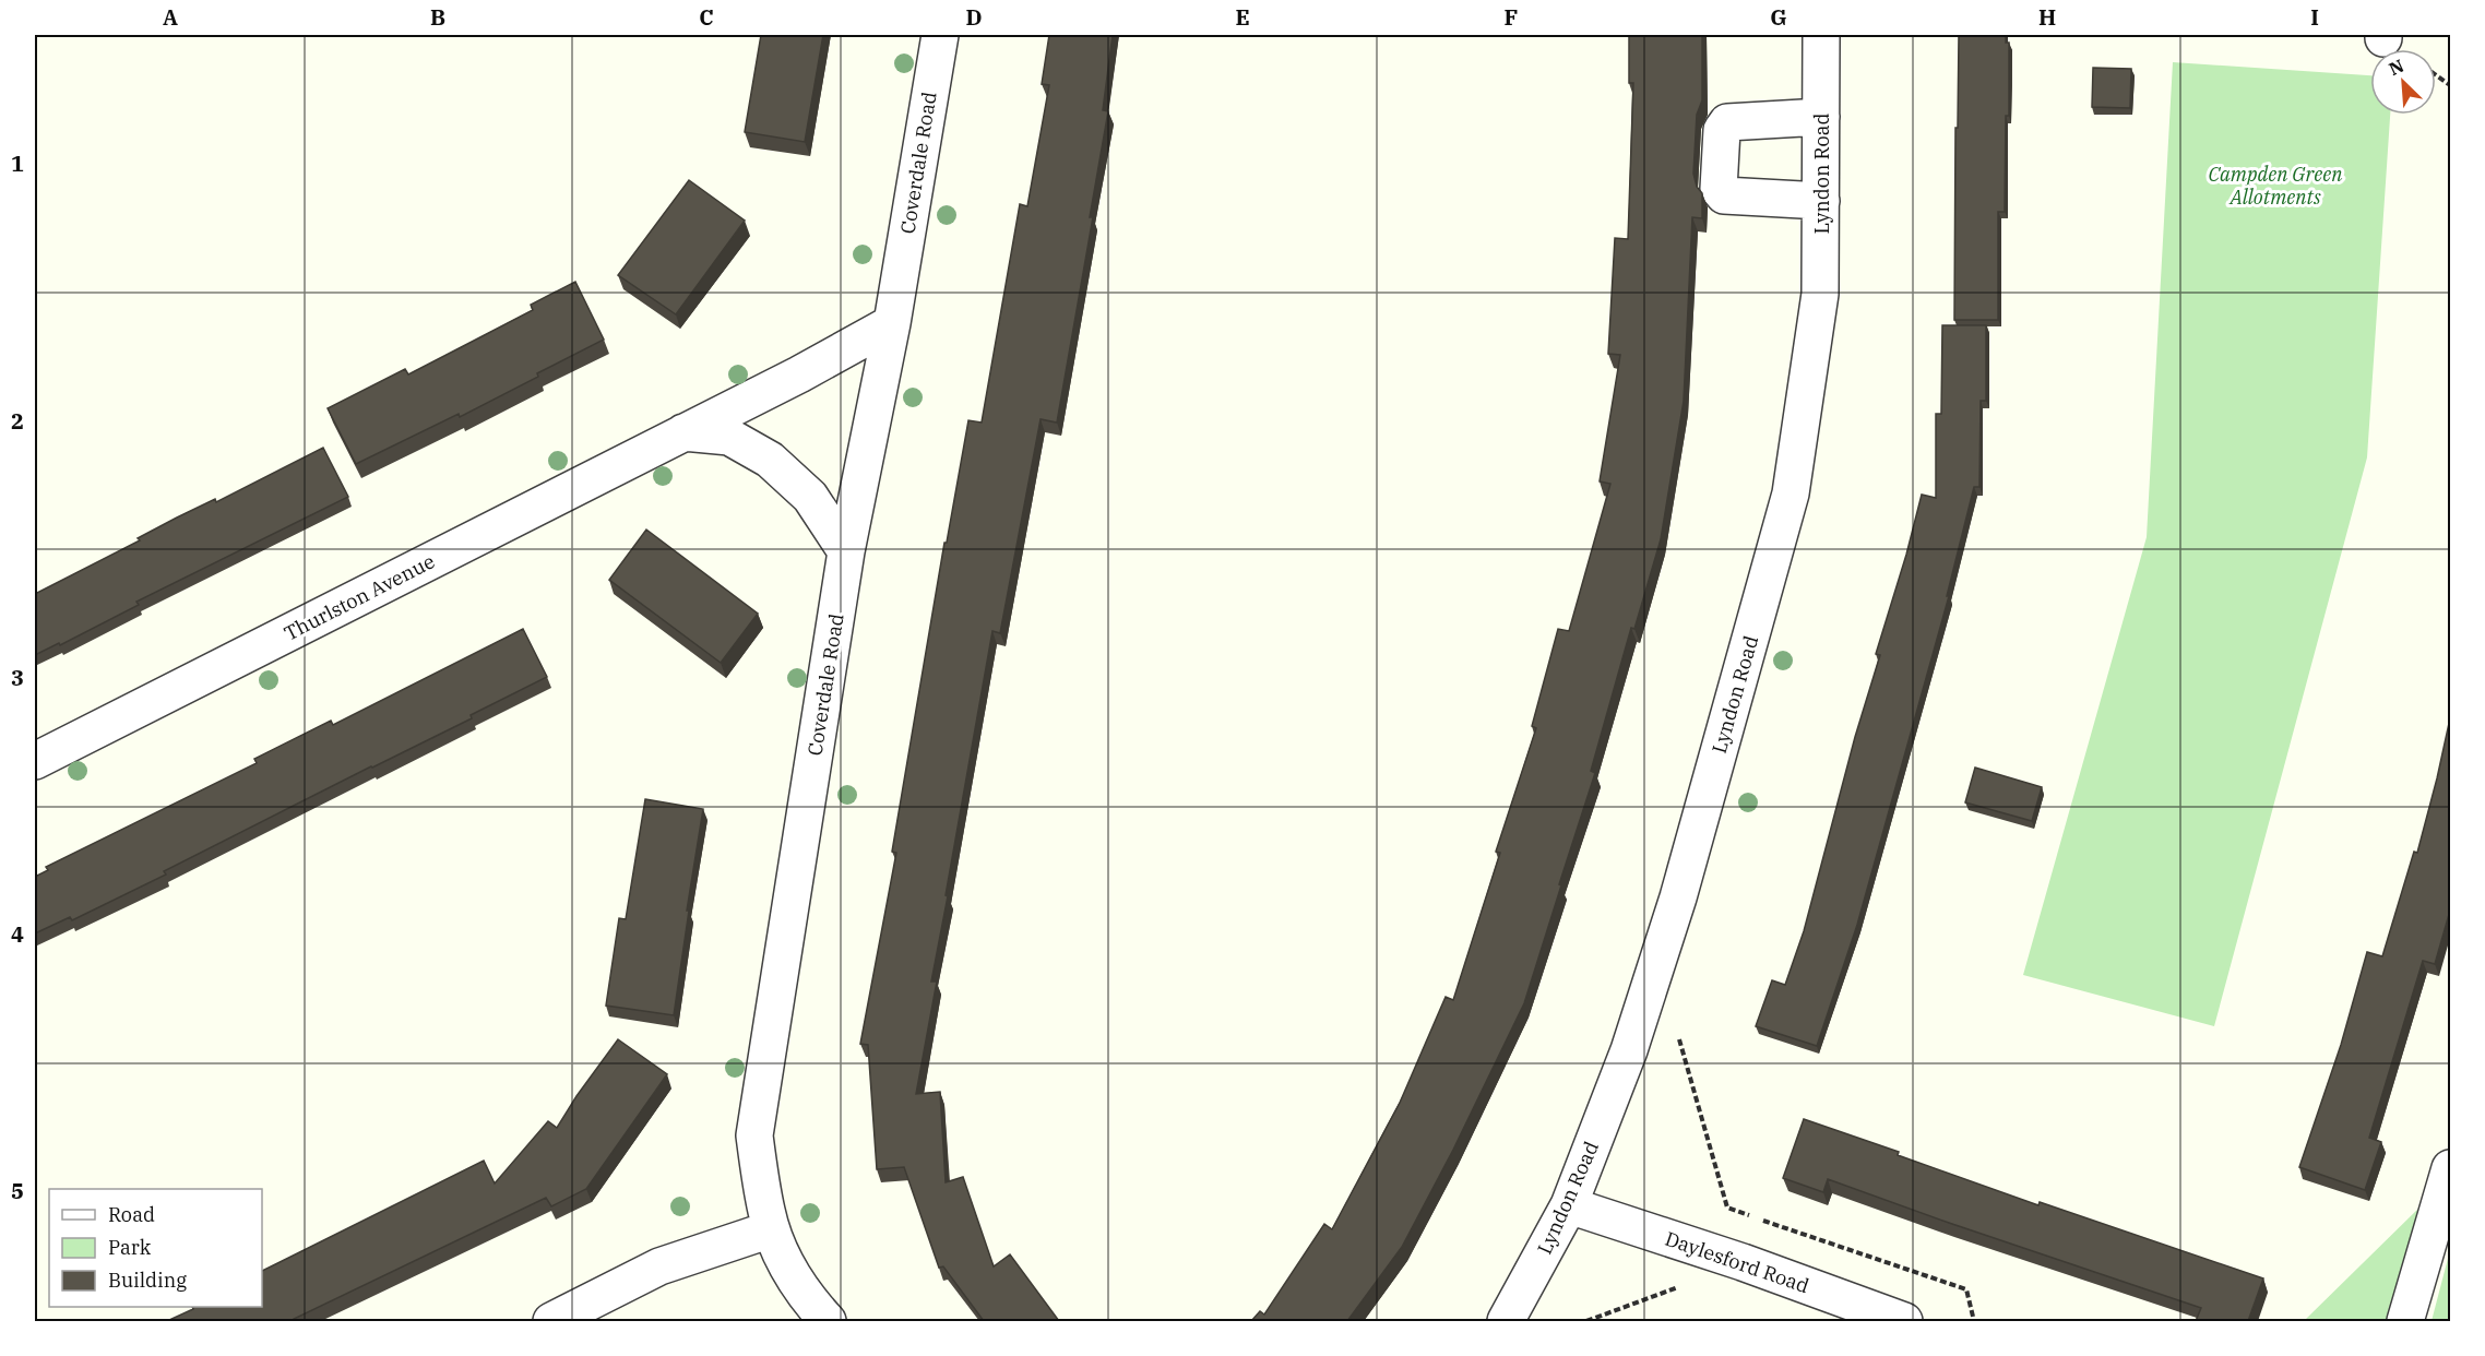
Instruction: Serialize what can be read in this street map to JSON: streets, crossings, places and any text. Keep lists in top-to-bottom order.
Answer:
{
  "streets": {
    "street": [
      "Coverdale Road",
      "Lyndon Road",
      "Thurlston Avenue",
      "Daylesford Road"
    ]
  },
  "crossings": [
    ["Coverdale Road", "Thurlston Avenue"],
    ["Lyndon Road", "Daylesford Road"]
  ],
  "parks": ["Campden Green Allotments"],
  "legend": ["Road", "Park", "Building"],
  "north": "top left",
  "grid": {
    "columns": [
      "A",
      "B",
      "C",
      "D",
      "E",
      "F",
      "G",
      "H",
      "I"
    ],
    "rows": [
      "1",
      "2",
      "3",
      "4",
      "5"
    ]
  }
}
